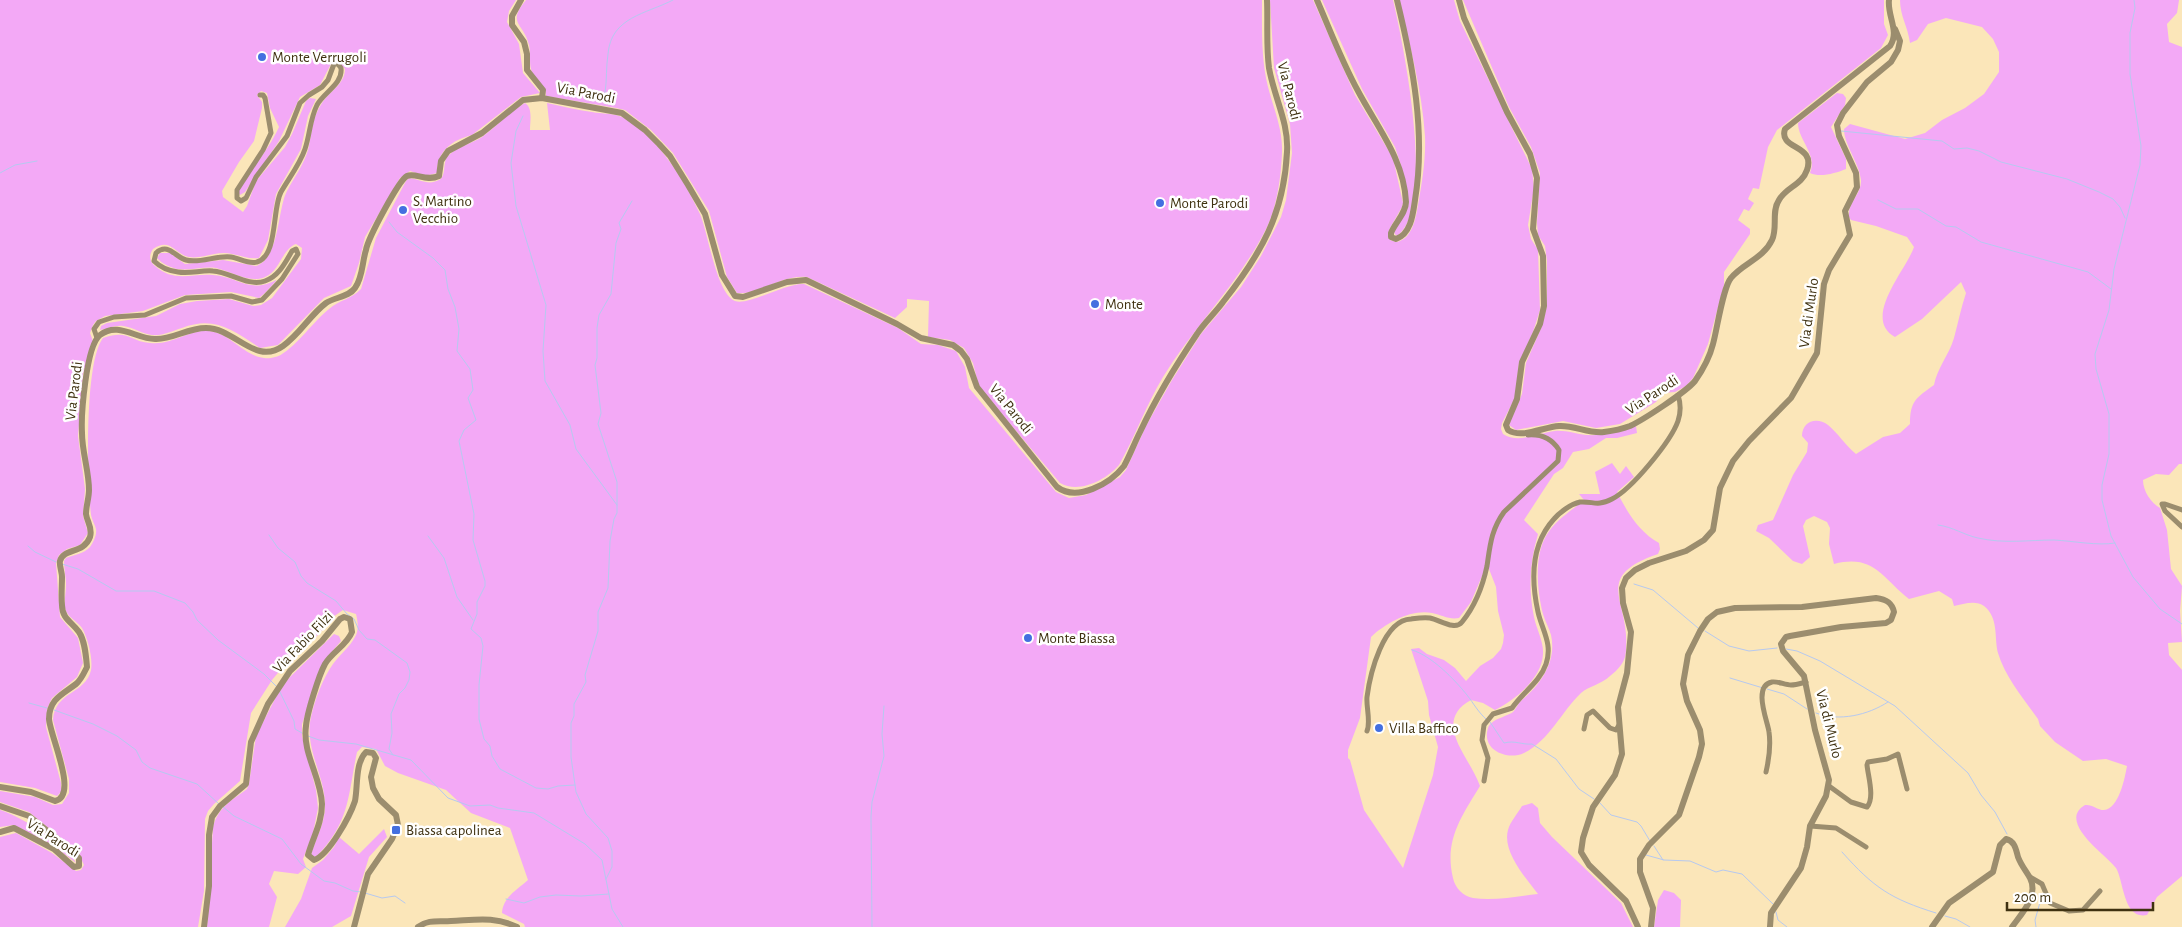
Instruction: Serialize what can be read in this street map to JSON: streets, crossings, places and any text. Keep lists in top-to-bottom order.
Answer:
{
  "streets": {
    "street": ["Via Parodi", "Via di Murlo", "Via Fabio Filzi"]
  },
  "crossings": [
    ["Via Parodi", "Via di Murlo"]
  ],
  "places": {
    "other": [
      "Monte Verrugoli",
      "Monte Parodi",
      "S. Martino Vecchio",
      "Monte",
      "Monte Biassa",
      "Villa Baffico"
    ],
    "transit": ["Biassa capolinea"]
  },
  "scale_bar": "200 m"
}
